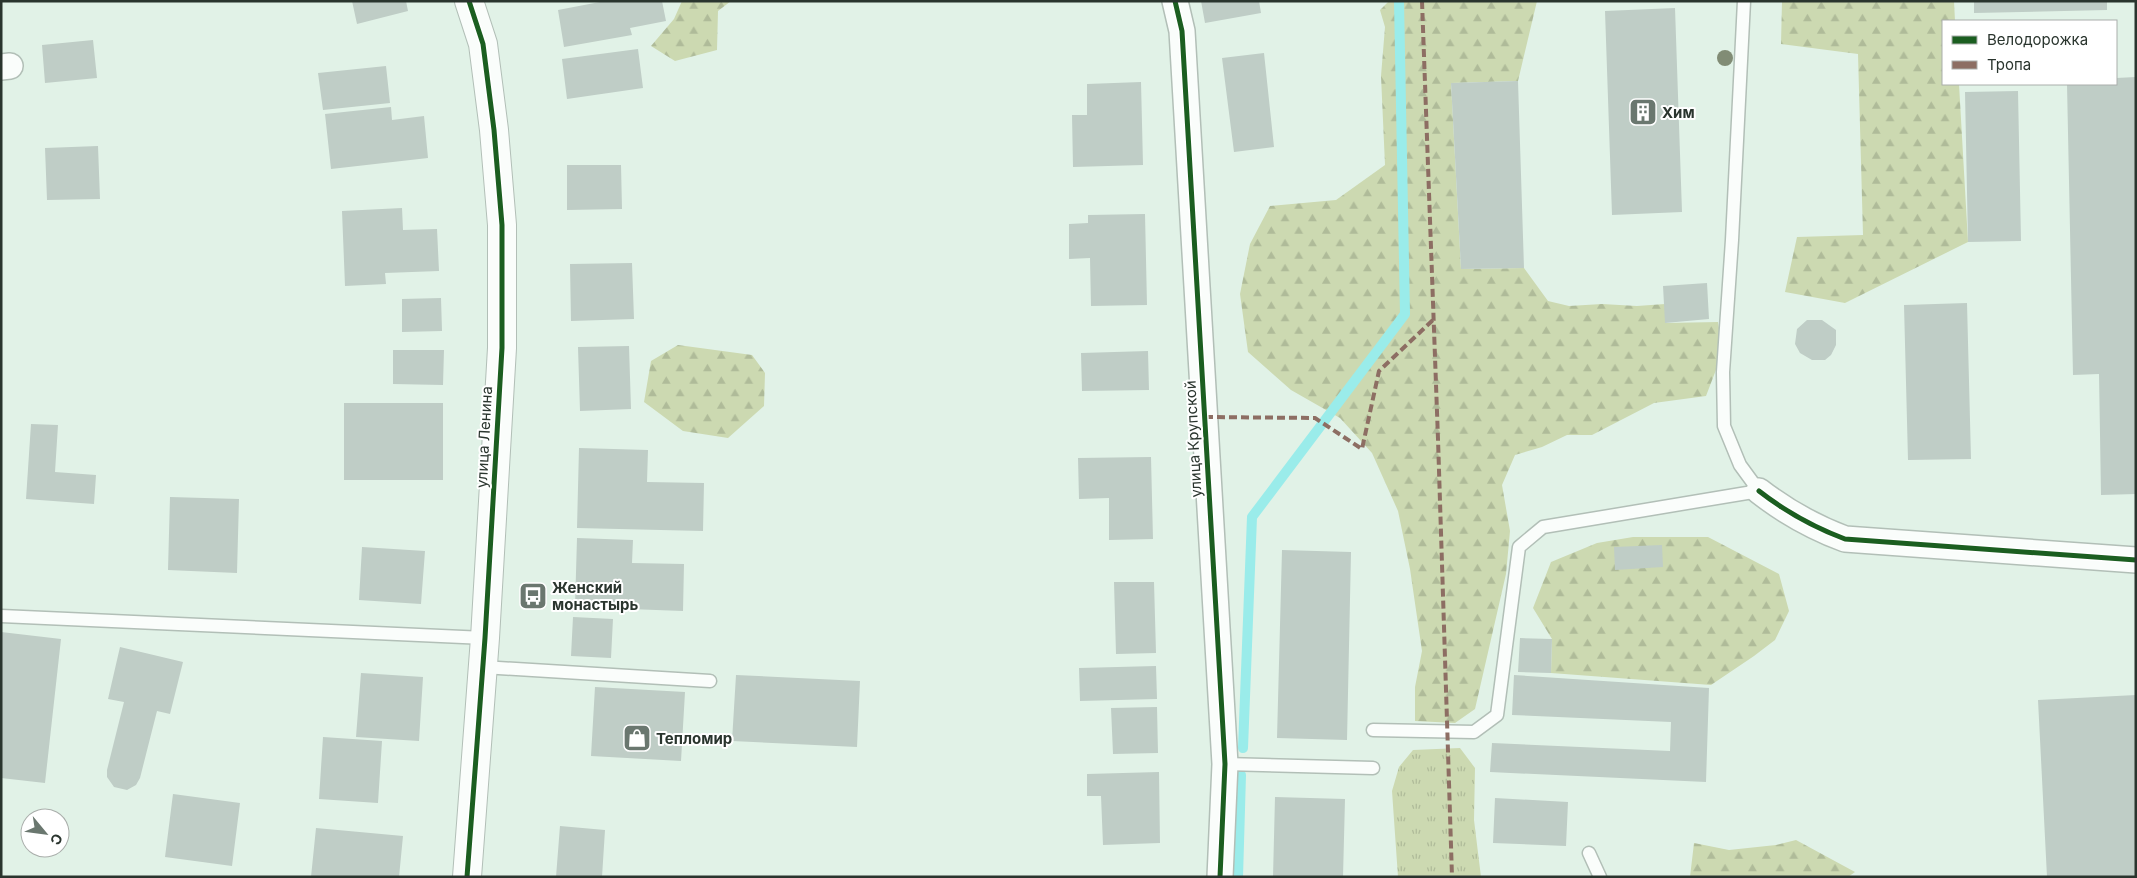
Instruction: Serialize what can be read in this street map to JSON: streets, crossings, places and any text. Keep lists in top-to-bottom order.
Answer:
{
  "streets": {
    "street": ["улица Ленина", "улица Крупской"]
  },
  "places": {
    "building": ["Хим"],
    "bus stop": ["Женский монастырь"],
    "shop": ["Тепломир"]
  },
  "legend": ["Велодорожка", "Тропа"],
  "north": "bottom right"
}
